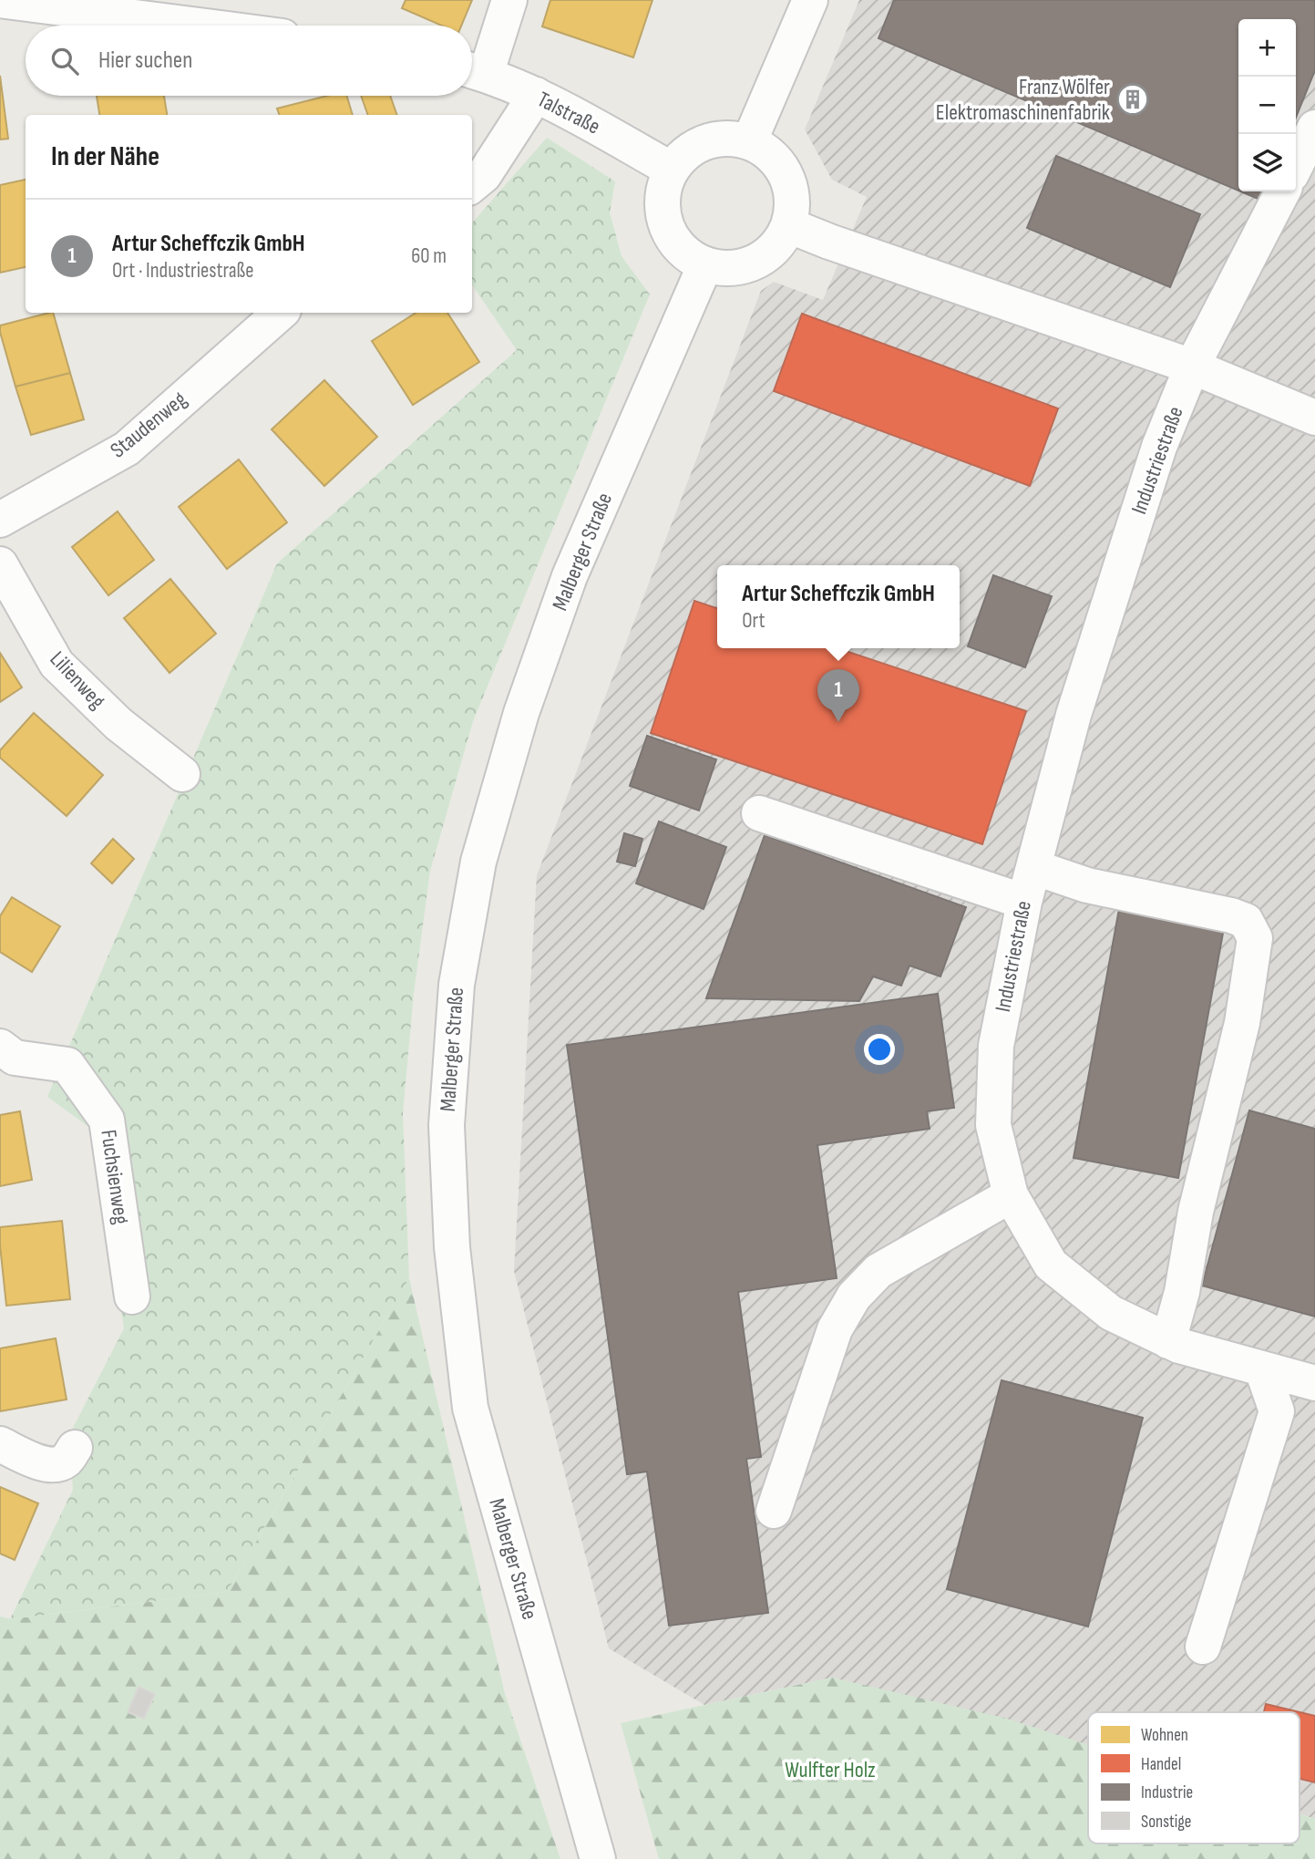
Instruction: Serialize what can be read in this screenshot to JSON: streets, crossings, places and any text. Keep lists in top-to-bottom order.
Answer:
{
  "streets": {
    "street": [
      "Talstraße",
      "Staudenweg",
      "Industriestraße",
      "Malberger Straße",
      "Lilienweg",
      "Fuchsienweg"
    ]
  },
  "crossings": [
    ["Talstraße", "Malberger Straße"]
  ],
  "parks": ["Wulfter Holz"],
  "places": {
    "building": ["Franz Wölfer Elektromaschinenfabrik"]
  },
  "legend": [
    "Wohnen",
    "Handel",
    "Industrie",
    "Sonstige"
  ],
  "page": {
    "map_buttons": ["+", "−"],
    "search": "Hier suchen",
    "heading": "In der Nähe",
    "list": [
      {
        "mark": "1",
        "name": "Artur Scheffczik GmbH",
        "note": "Ort · Industriestraße",
        "value": "60 m"
      }
    ],
    "popup": ["Artur Scheffczik GmbH", "Ort"],
    "pins": "1"
  }
}
